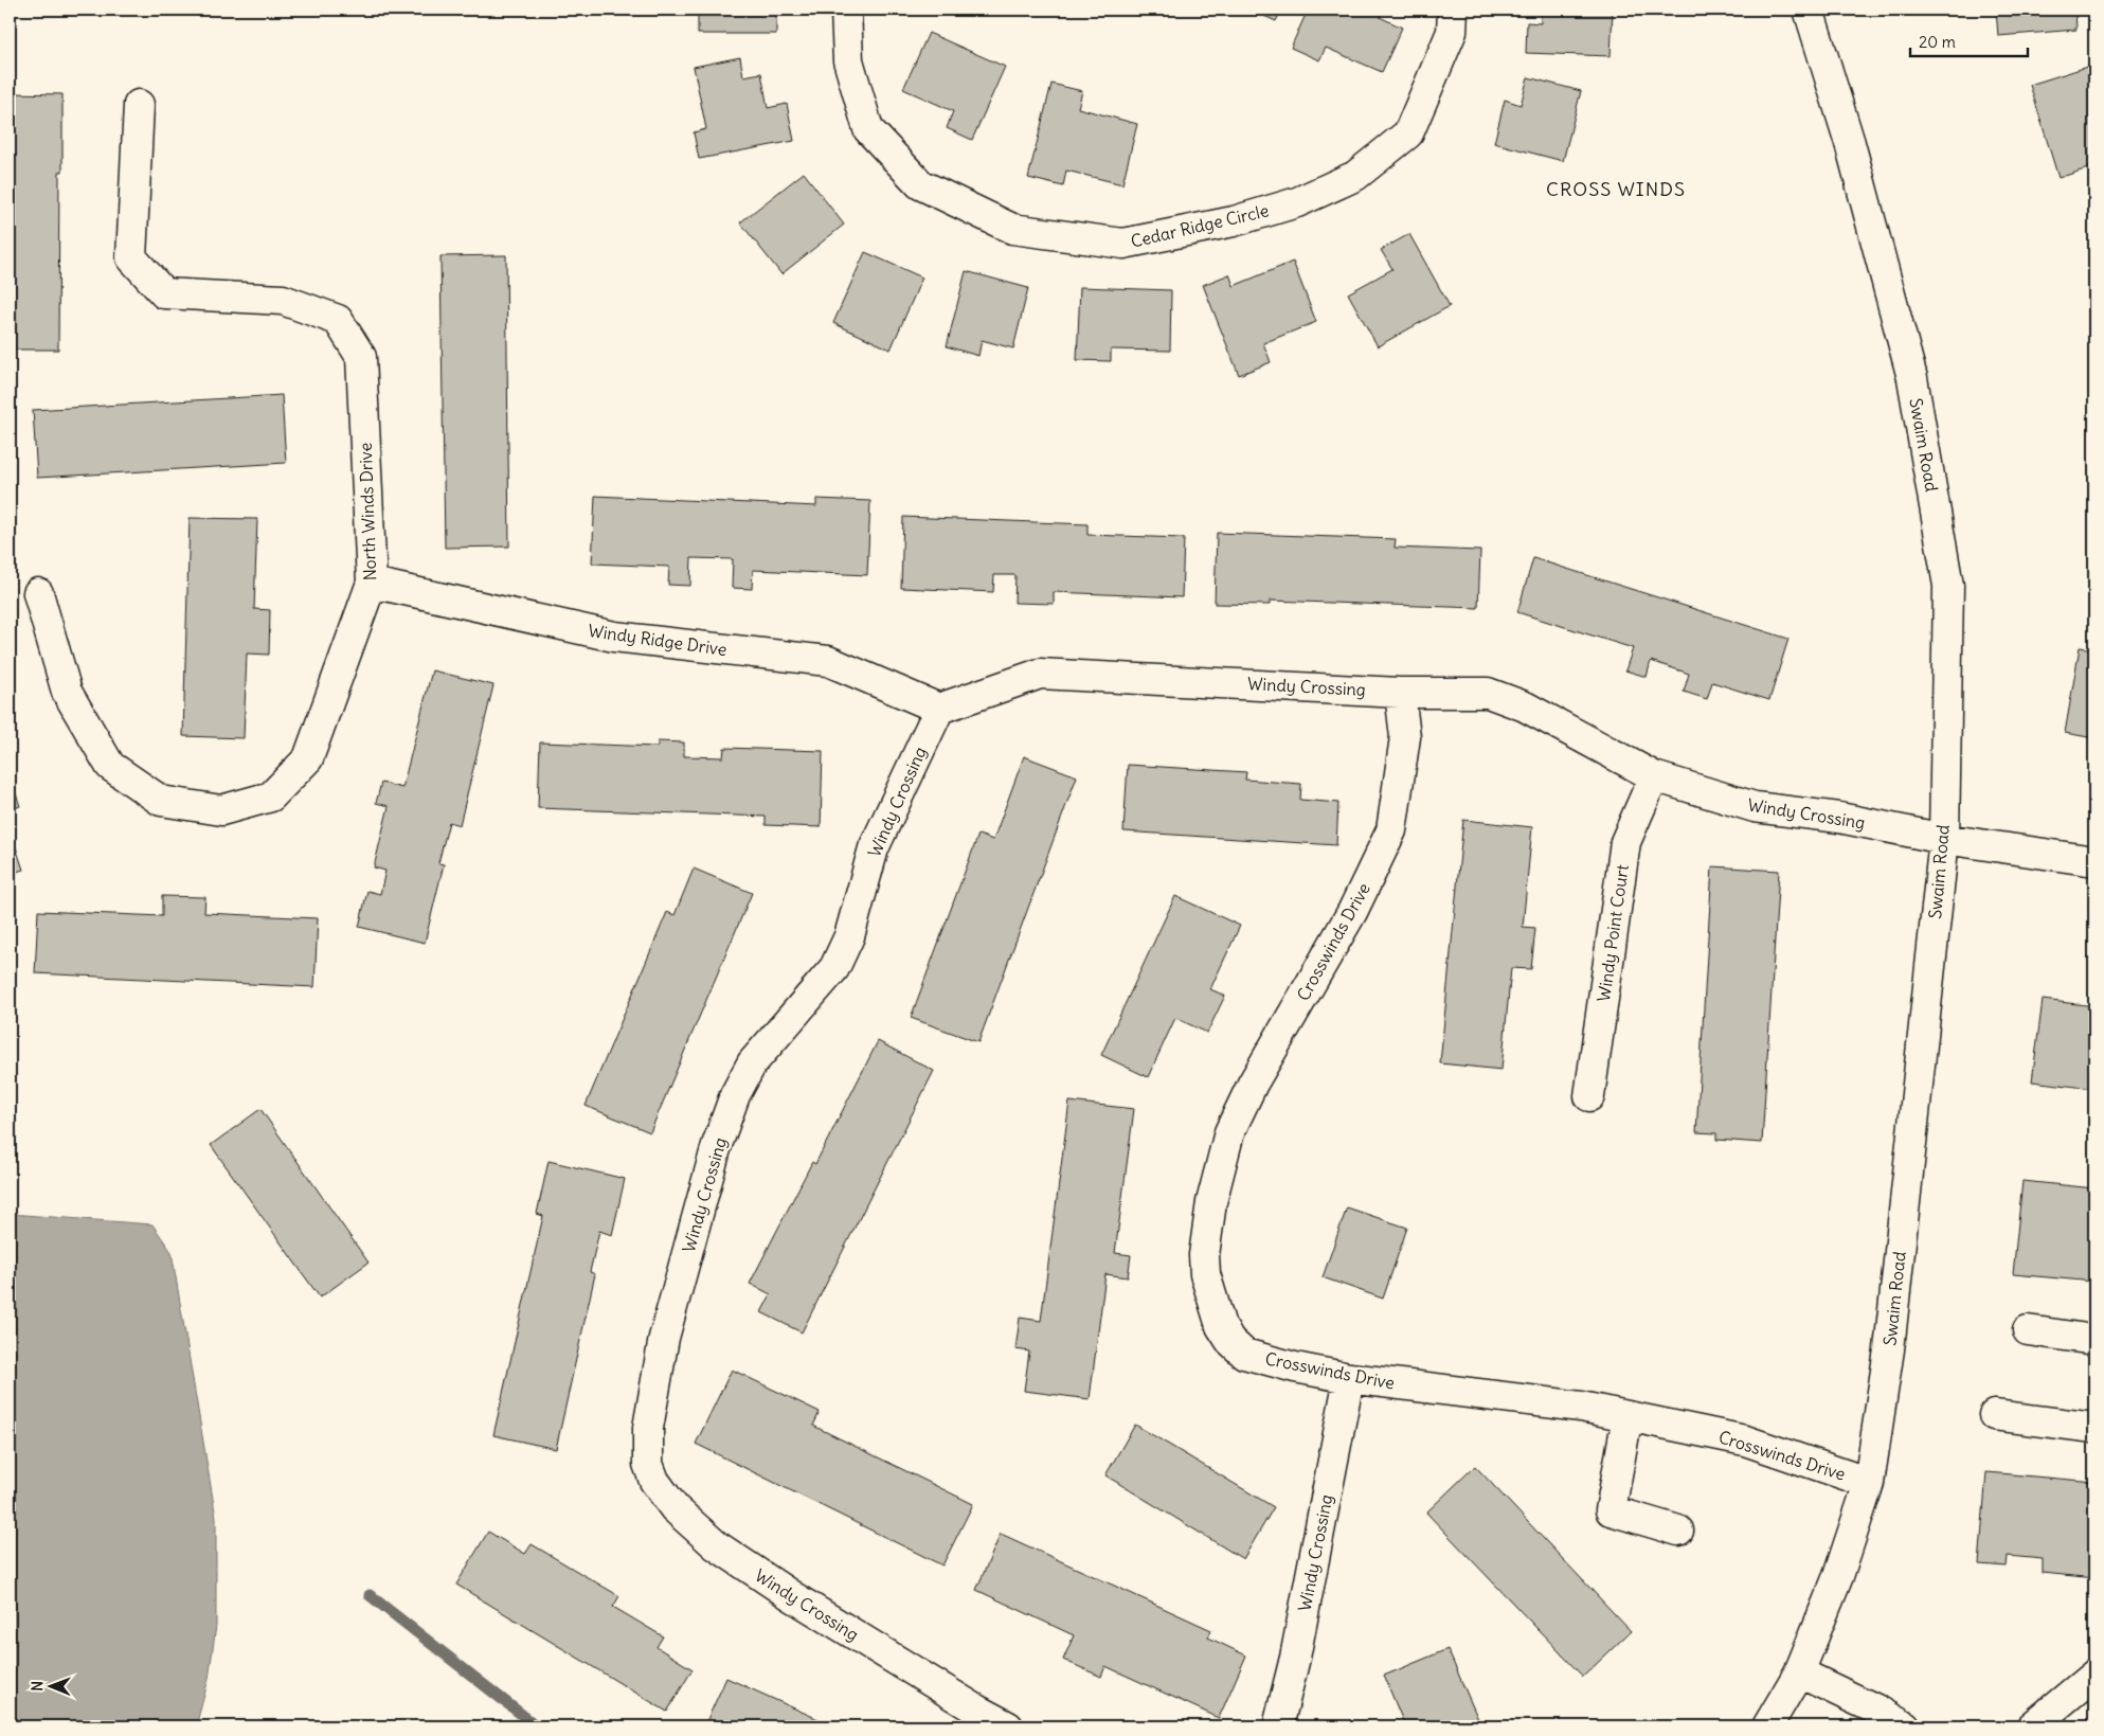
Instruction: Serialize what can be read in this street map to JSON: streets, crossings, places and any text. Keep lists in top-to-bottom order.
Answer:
{
  "streets": {
    "street": [
      "Cedar Ridge Circle",
      "Swaim Road",
      "North Winds Drive",
      "Windy Ridge Drive",
      "Windy Crossing",
      "Windy Point Court",
      "Crosswinds Drive"
    ]
  },
  "crossings": [
    ["Swaim Road", "Windy Crossing"],
    ["Swaim Road", "Crosswinds Drive"],
    ["North Winds Drive", "Windy Ridge Drive"],
    ["Windy Ridge Drive", "Windy Crossing"],
    ["Windy Crossing", "Windy Point Court"],
    ["Windy Crossing", "Crosswinds Drive"]
  ],
  "districts": ["CROSS WINDS"],
  "scale_bar": "20 m",
  "north": "left"
}
